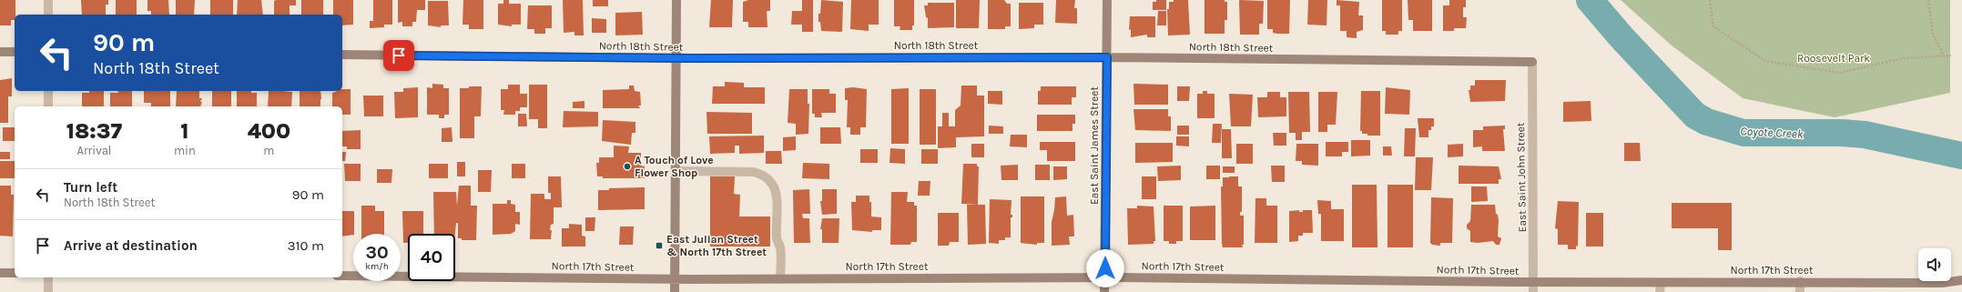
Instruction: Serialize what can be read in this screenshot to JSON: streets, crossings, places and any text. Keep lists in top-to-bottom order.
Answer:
{
  "streets": {
    "main road": ["North 18th Street", "East Saint James Street", "North 17th Street"],
    "street": ["East Saint John Street"]
  },
  "crossings": [
    ["North 18th Street", "East Saint James Street"],
    ["North 18th Street", "East Saint John Street"],
    ["East Saint James Street", "North 17th Street"],
    ["East Saint John Street", "North 17th Street"]
  ],
  "water": ["Coyote Creek"],
  "parks": ["Roosevelt Park"],
  "places": {
    "other": ["A Touch of Love Flower Shop"],
    "transit": ["East Julian Street & North 17th Street"]
  },
  "page": {
    "turn": ["90 m", "North 18th Street"],
    "eta": [
      "18:37",
      "Arrival",
      "1",
      "min",
      "400",
      "m"
    ],
    "list": [
      {
        "name": "Turn left",
        "note": "North 18th Street",
        "value": "90 m"
      },
      {
        "name": "Arrive at destination",
        "value": "310 m"
      }
    ],
    "speed": "30 km/h",
    "limit": "40"
  }
}
